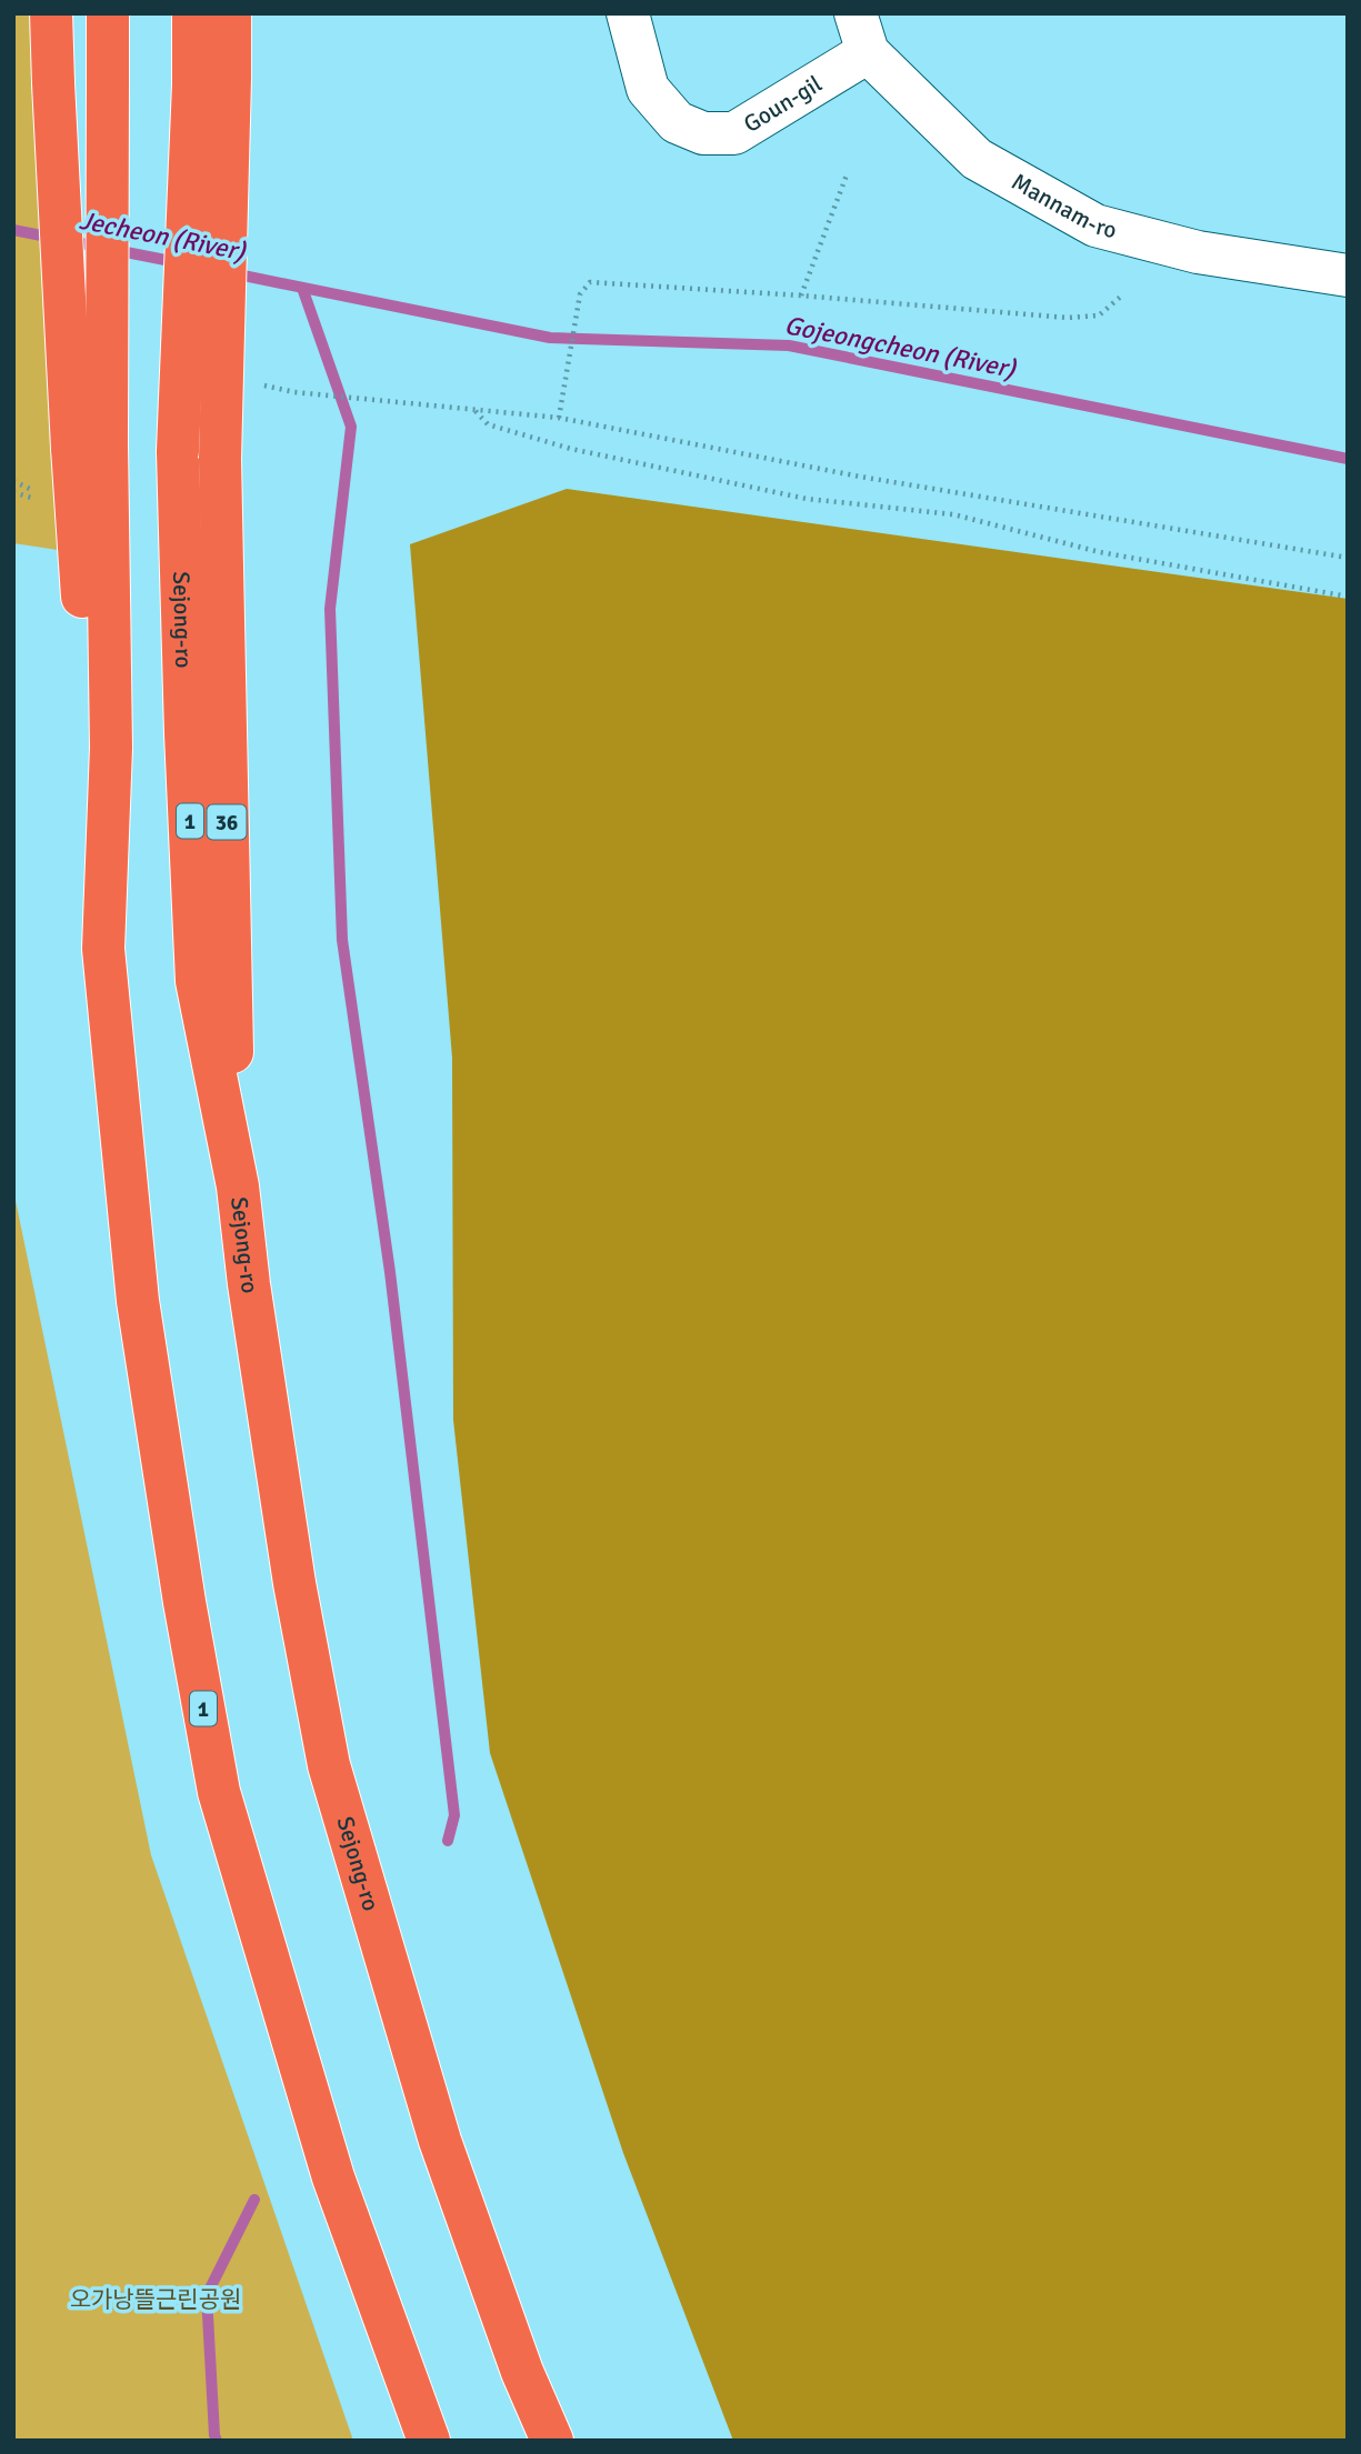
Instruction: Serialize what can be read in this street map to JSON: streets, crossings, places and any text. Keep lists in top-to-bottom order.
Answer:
{
  "streets": {
    "highway": ["Sejong-ro", "1", "36"],
    "street": ["Goun-gil", "Mannam-ro"]
  },
  "crossings": [
    ["Goun-gil", "Mannam-ro"],
    ["Sejong-ro", "36"]
  ],
  "water": ["Jecheon (River)", "Gojeongcheon (River)"],
  "parks": ["오가낭뜰근린공원"]
}
